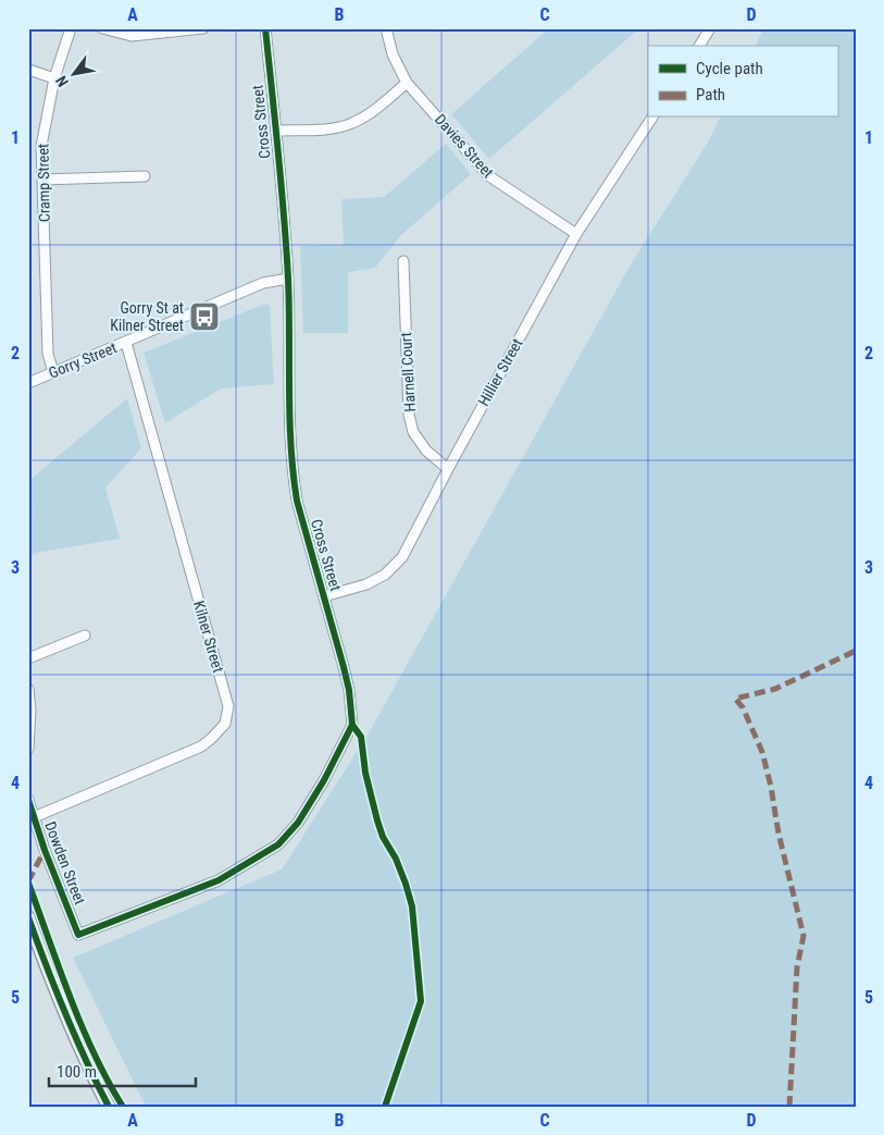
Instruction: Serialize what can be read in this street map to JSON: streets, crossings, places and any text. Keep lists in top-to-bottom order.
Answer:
{
  "streets": {
    "street": [
      "Cross Street",
      "Davies Street",
      "Cramp Street",
      "Gorry Street",
      "Harnell Court",
      "Hillier Street",
      "Kilner Street",
      "Dowden Street"
    ]
  },
  "crossings": [
    ["Cross Street", "Gorry Street"],
    ["Cross Street", "Hillier Street"],
    ["Cross Street", "Dowden Street"],
    ["Davies Street", "Hillier Street"],
    ["Cramp Street", "Gorry Street"],
    ["Gorry Street", "Kilner Street"],
    ["Harnell Court", "Hillier Street"],
    ["Kilner Street", "Dowden Street"]
  ],
  "places": {
    "bus stop": ["Gorry St at Kilner Street"]
  },
  "legend": ["Cycle path", "Path"],
  "scale_bar": "100 m",
  "north": "bottom left",
  "grid": {
    "columns": [
      "A",
      "B",
      "C",
      "D"
    ],
    "rows": [
      "1",
      "2",
      "3",
      "4",
      "5"
    ]
  }
}
